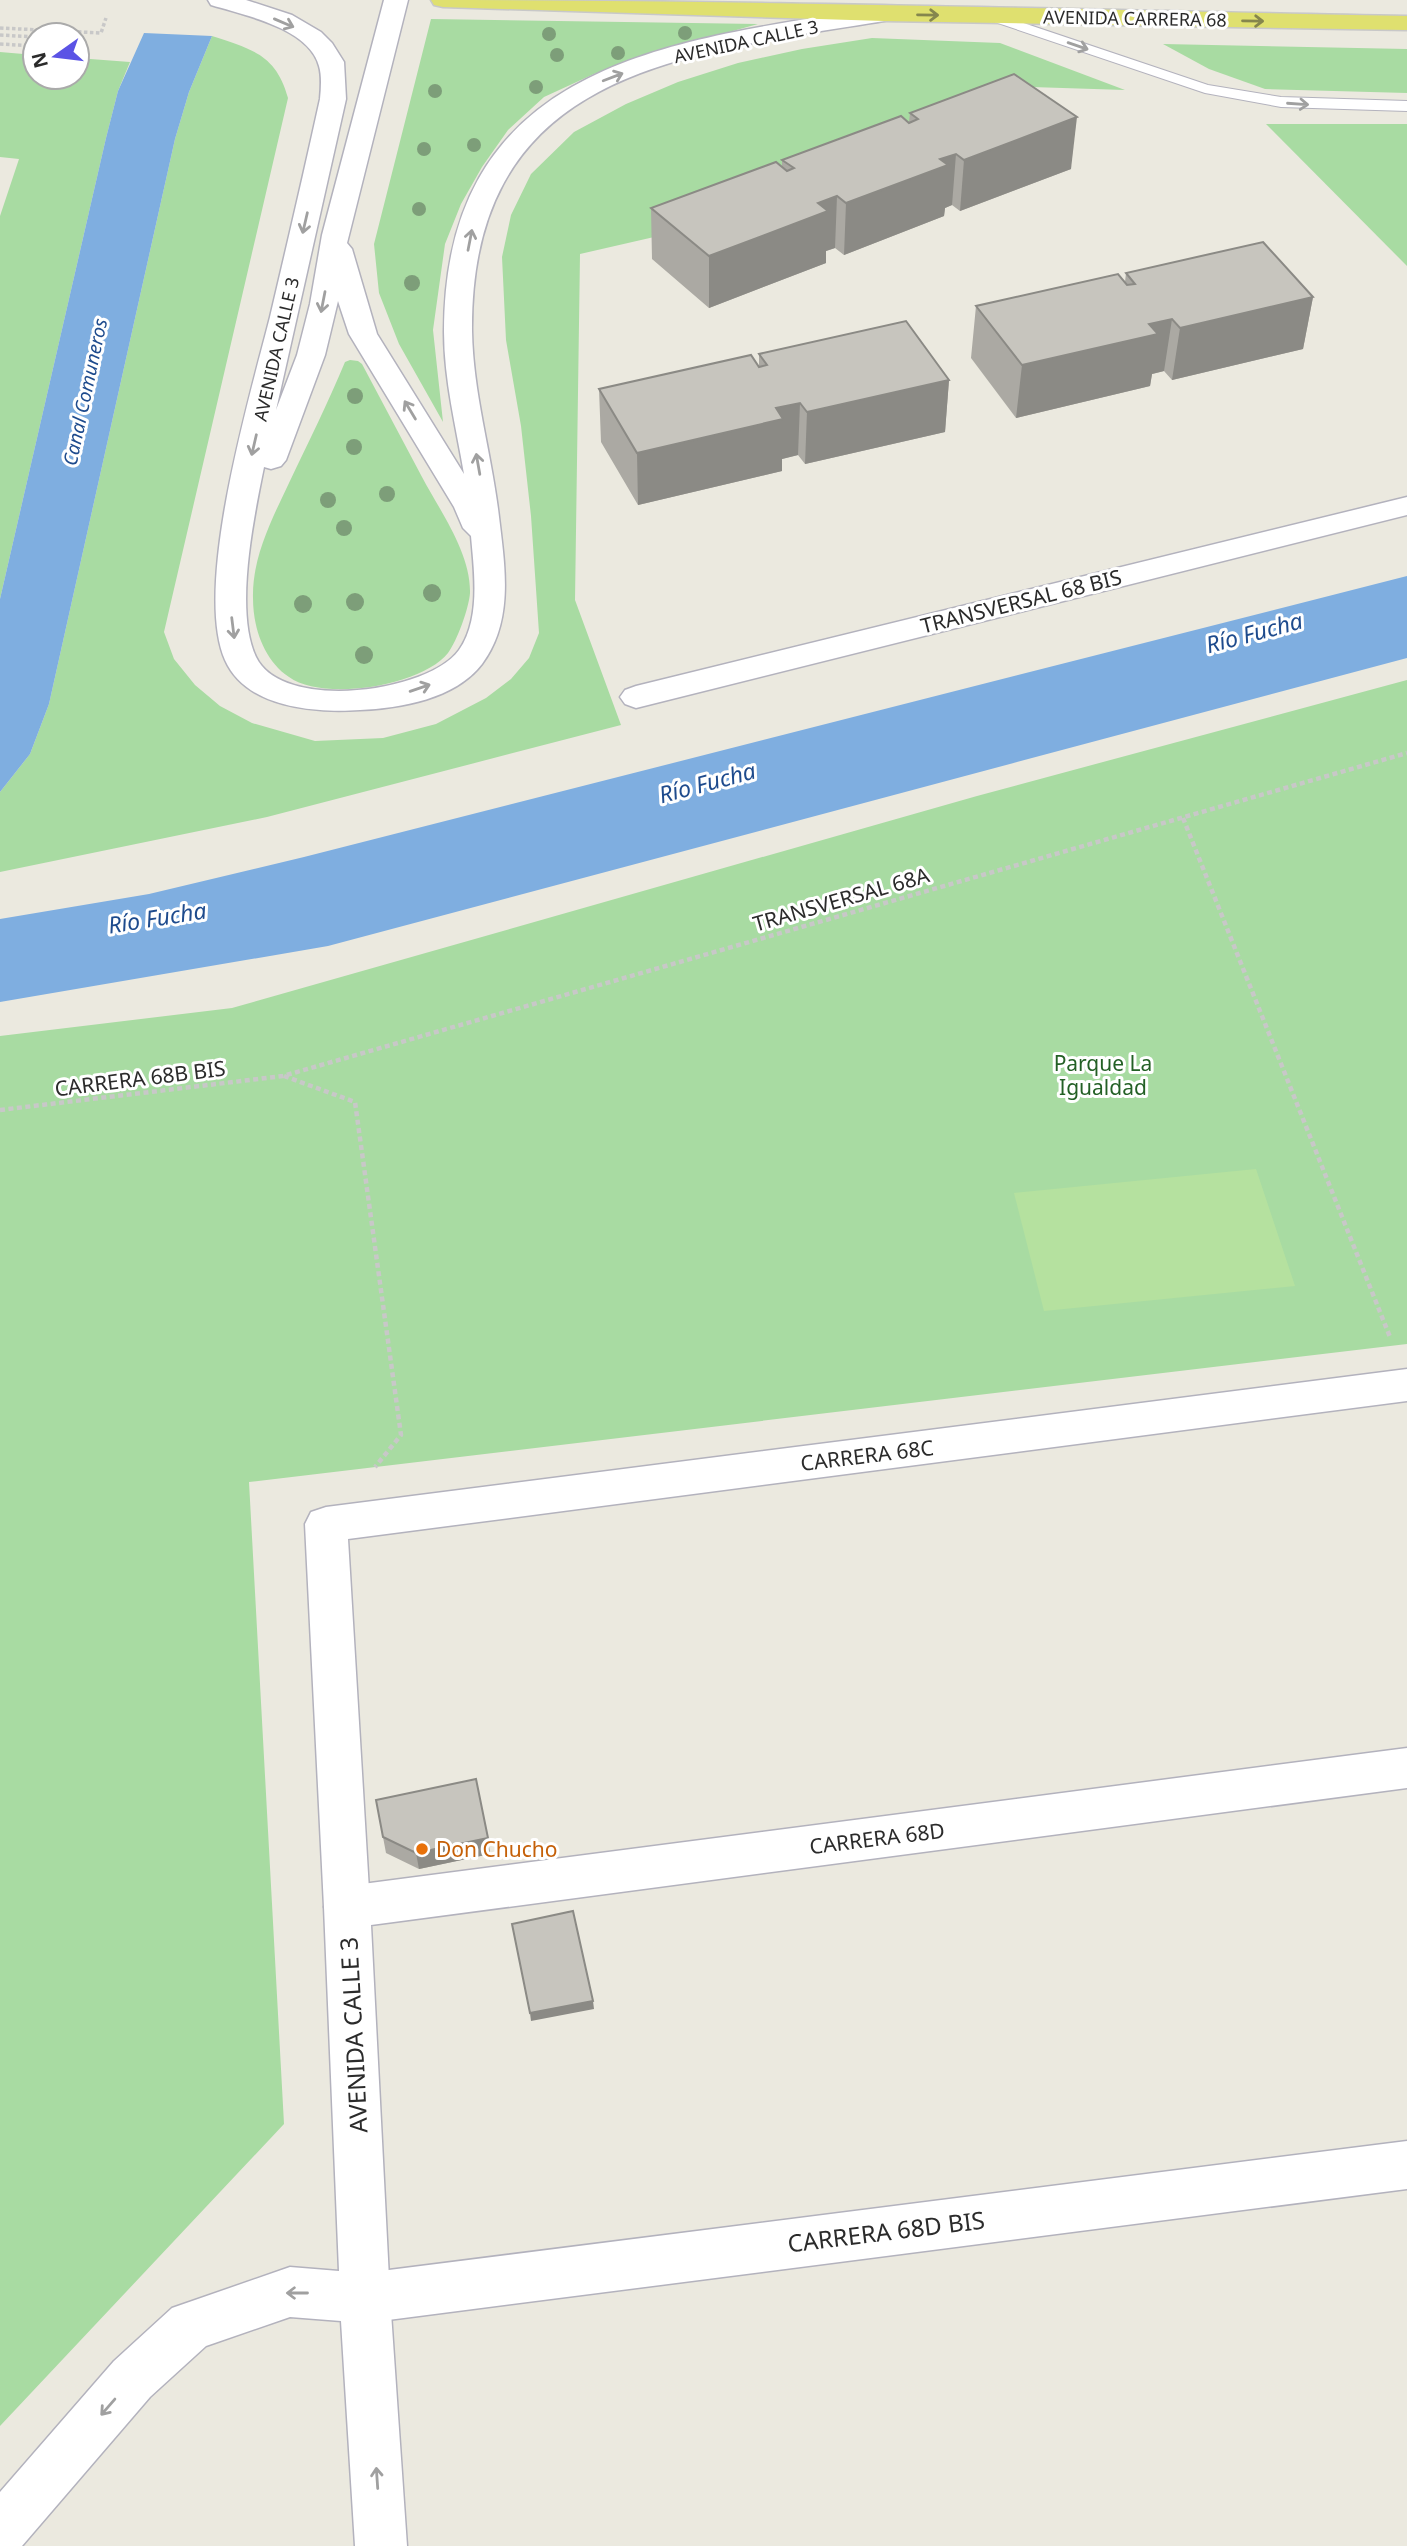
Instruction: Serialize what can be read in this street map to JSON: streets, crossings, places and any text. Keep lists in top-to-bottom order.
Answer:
{
  "streets": {
    "main road": [
      "AVENIDA CARRERA 68",
      "AVENIDA CALLE 3",
      "TRANSVERSAL 68 BIS",
      "CARRERA 68C",
      "CARRERA 68D",
      "CARRERA 68D BIS"
    ],
    "path": ["TRANSVERSAL 68A", "CARRERA 68B BIS"]
  },
  "crossings": [
    ["AVENIDA CARRERA 68", "AVENIDA CALLE 3"],
    ["AVENIDA CALLE 3", "CARRERA 68C"],
    ["AVENIDA CALLE 3", "CARRERA 68D"],
    ["AVENIDA CALLE 3", "CARRERA 68D BIS"],
    ["TRANSVERSAL 68A", "CARRERA 68B BIS"]
  ],
  "one_way": ["AVENIDA CARRERA 68"],
  "water": ["Canal Comuneros", "Río Fucha"],
  "parks": ["Parque La Igualdad"],
  "places": ["Don Chucho"],
  "north": "left"
}
